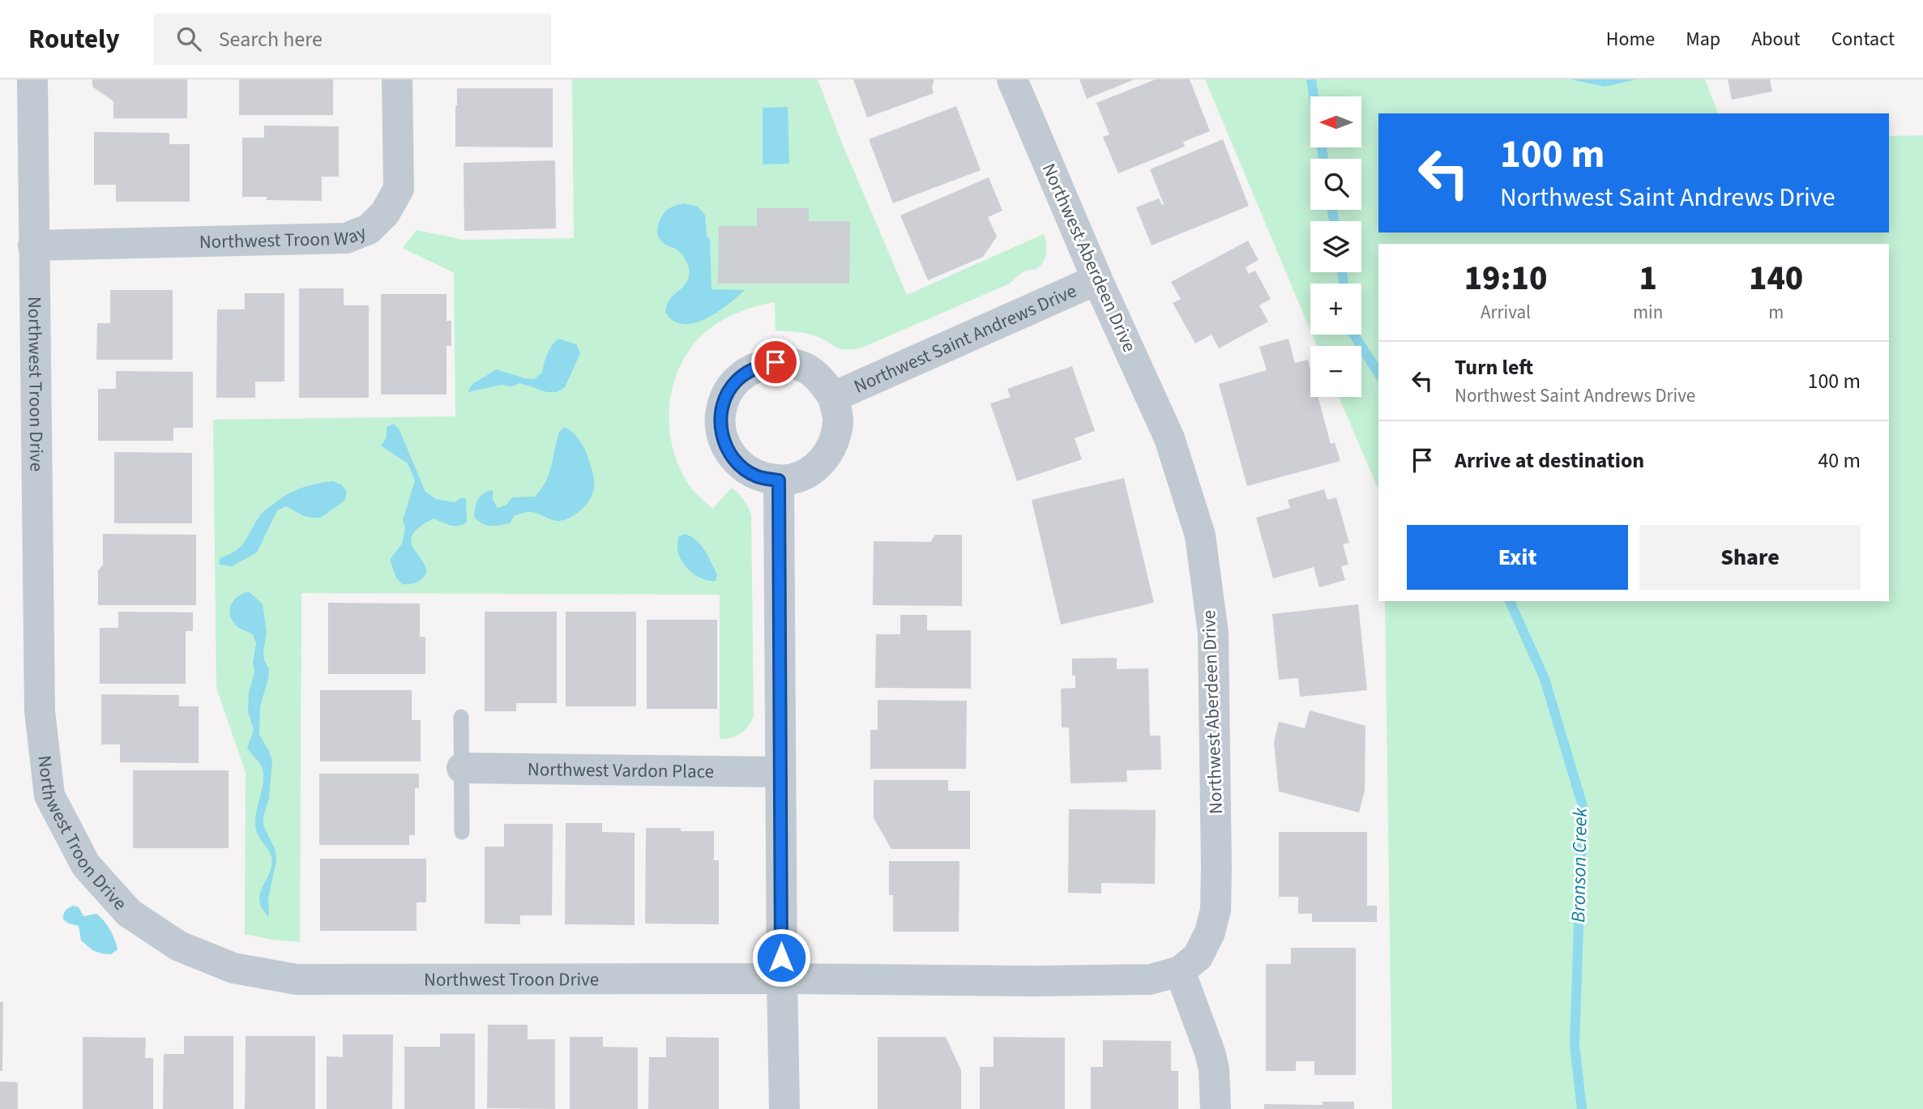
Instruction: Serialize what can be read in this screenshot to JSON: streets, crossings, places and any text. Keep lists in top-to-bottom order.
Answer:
{
  "streets": {
    "street": [
      "Northwest Troon Way",
      "Northwest Aberdeen Drive",
      "Northwest Saint Andrews Drive",
      "Northwest Troon Drive",
      "Northwest Vardon Place"
    ]
  },
  "crossings": [
    ["Northwest Troon Way", "Northwest Troon Drive"],
    ["Northwest Aberdeen Drive", "Northwest Saint Andrews Drive"],
    ["Northwest Aberdeen Drive", "Northwest Troon Drive"]
  ],
  "water": ["Bronson Creek"],
  "north": "left",
  "page": {
    "header": "Routely",
    "search": "Search here",
    "nav": [
      "Home",
      "Map",
      "About",
      "Contact"
    ],
    "map_buttons": ["+", "−"],
    "turn": ["100 m", "Northwest Saint Andrews Drive"],
    "eta": [
      "19:10",
      "Arrival",
      "1",
      "min",
      "140",
      "m"
    ],
    "list": [
      {
        "name": "Turn left",
        "note": "Northwest Saint Andrews Drive",
        "value": "100 m"
      },
      {
        "name": "Arrive at destination",
        "value": "40 m"
      }
    ],
    "buttons": ["Exit", "Share"]
  }
}
